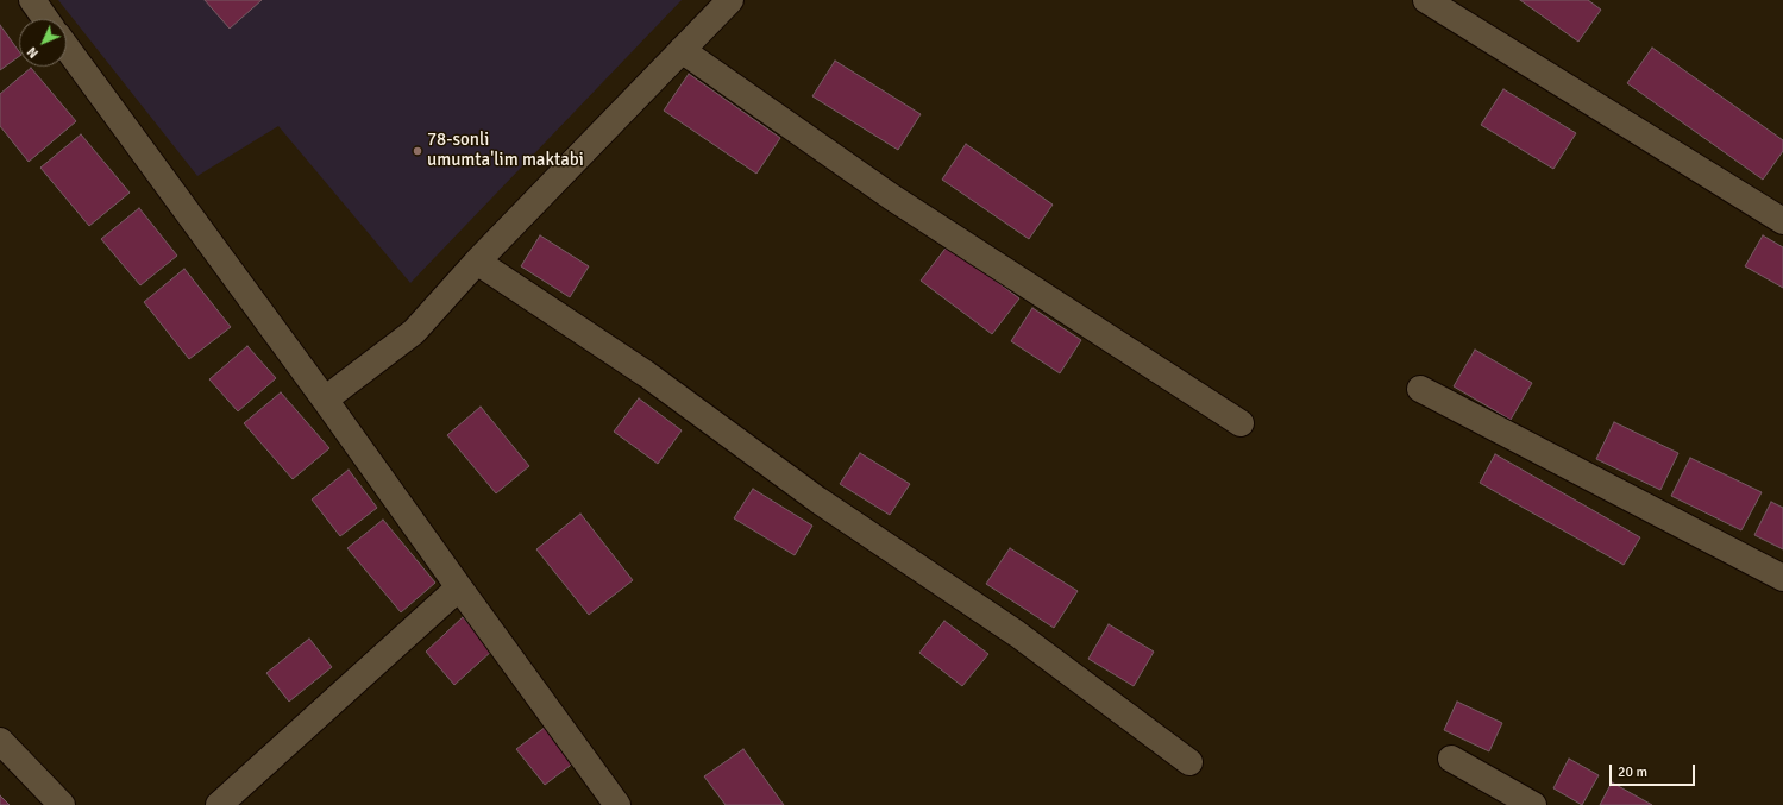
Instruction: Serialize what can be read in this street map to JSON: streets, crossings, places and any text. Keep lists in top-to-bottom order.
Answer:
{
  "places": ["78-sonli umumta'lim maktabi"],
  "scale_bar": "20 m",
  "north": "bottom left"
}
